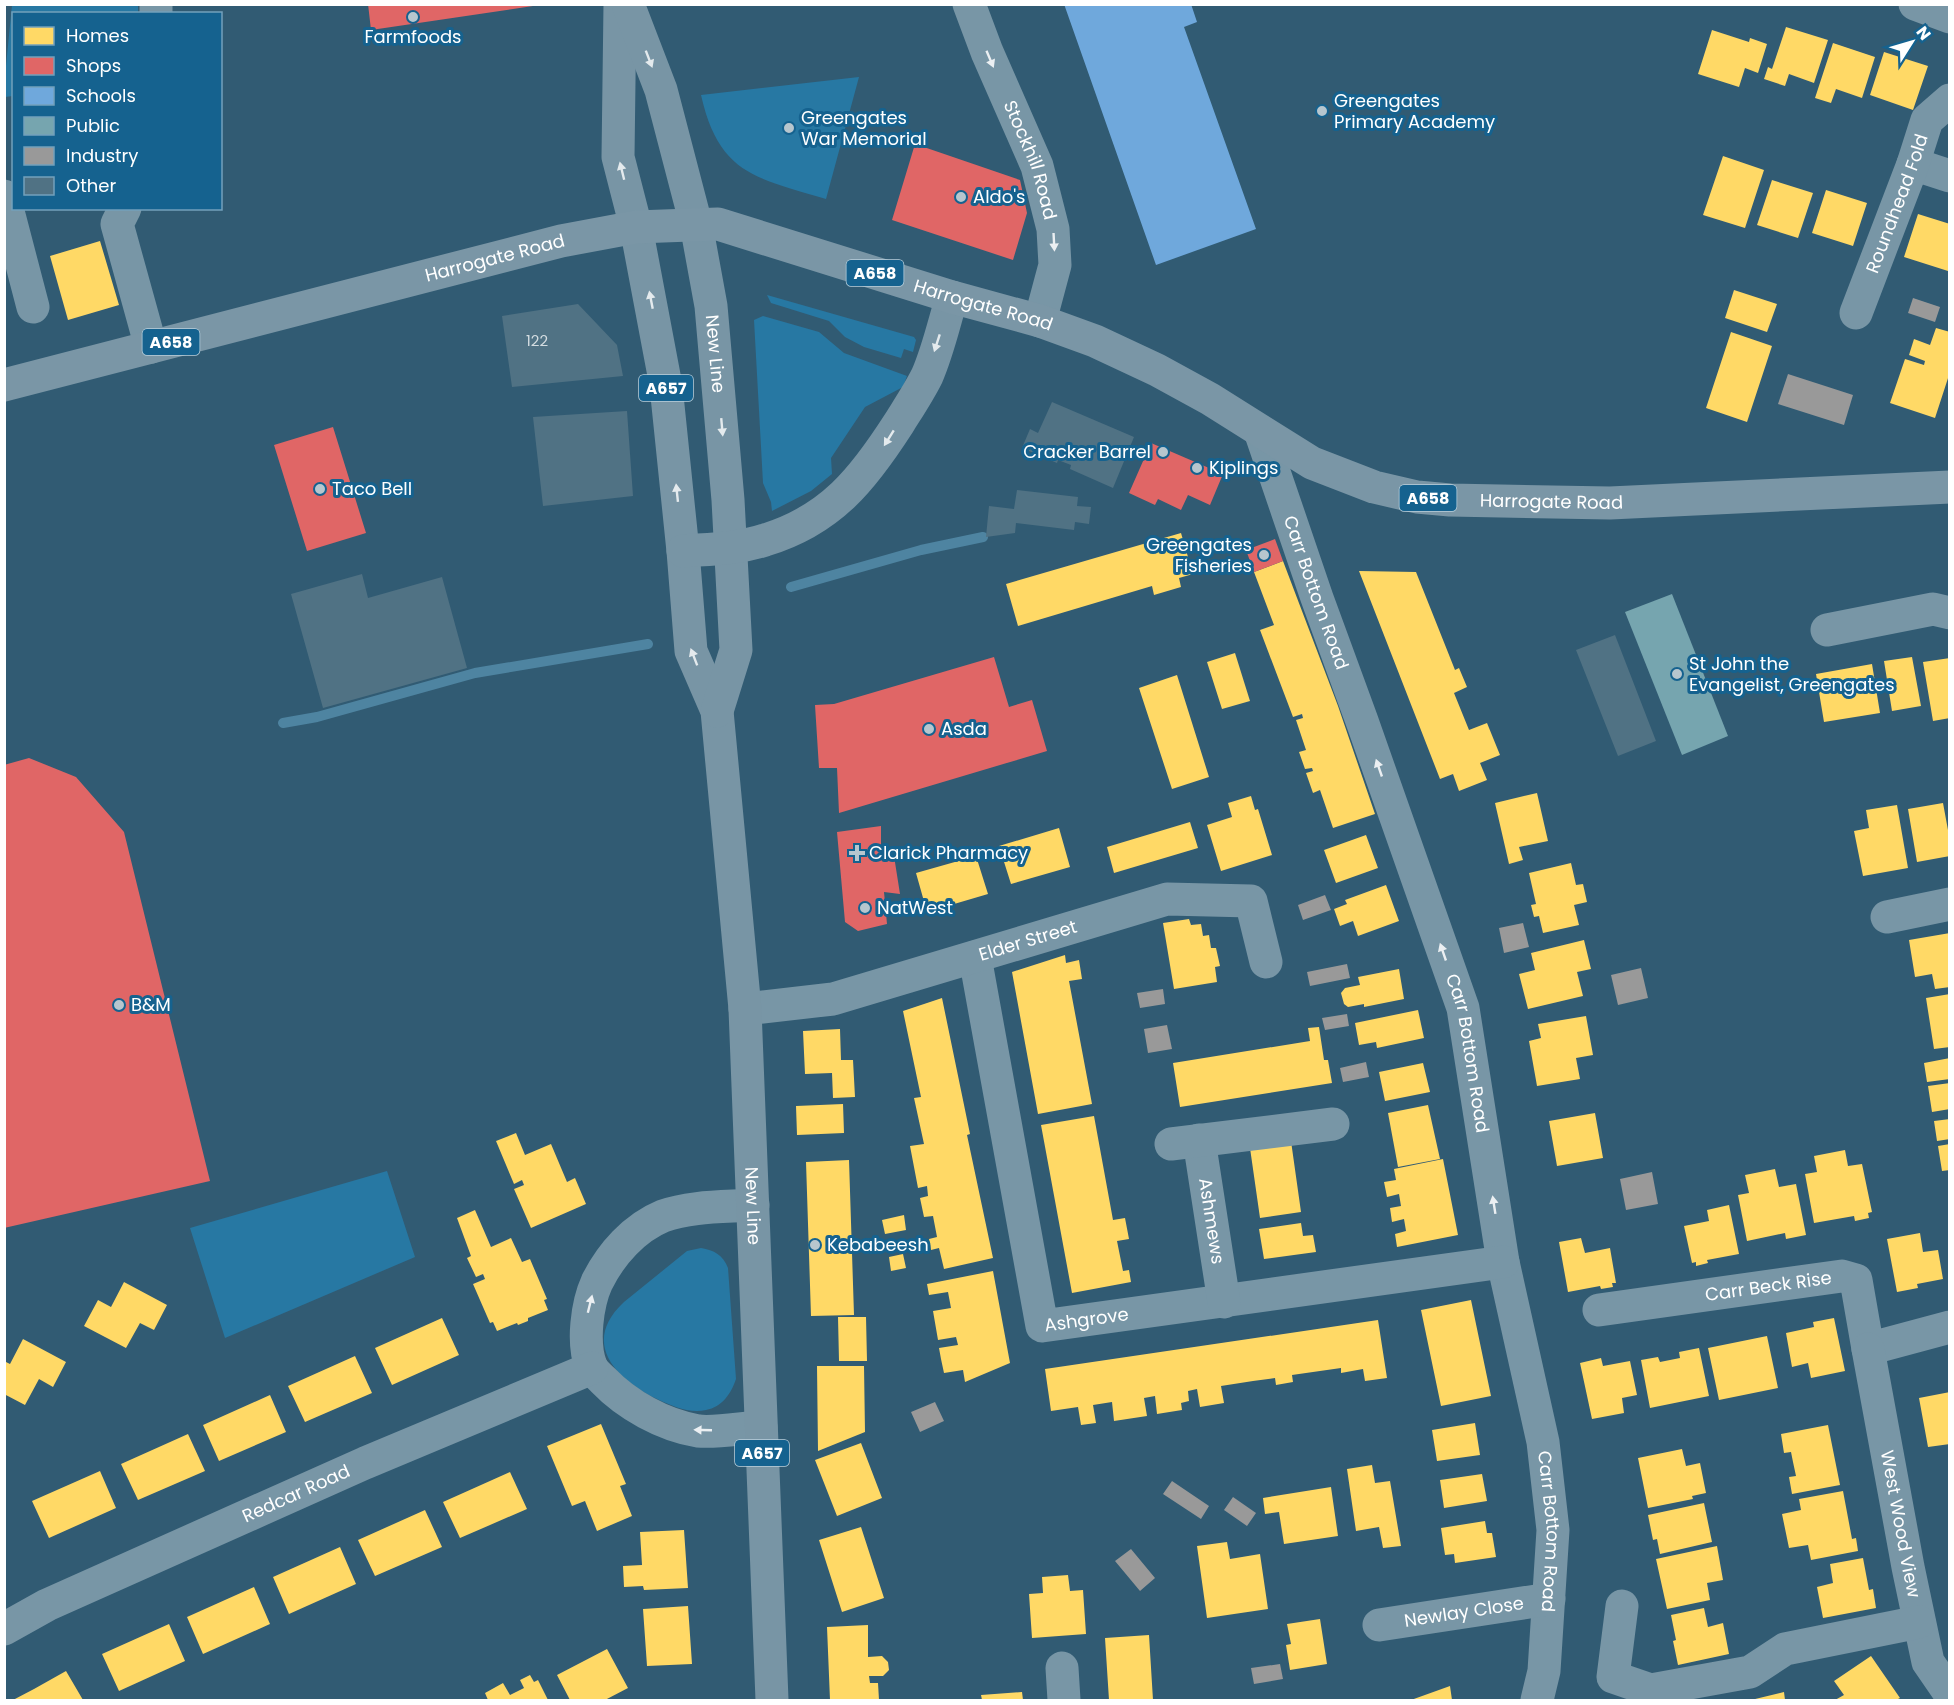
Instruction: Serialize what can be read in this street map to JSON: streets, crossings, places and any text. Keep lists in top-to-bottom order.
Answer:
{
  "streets": {
    "highway": ["Harrogate Road", "A658"],
    "main road": ["New Line", "A657"],
    "street": [
      "Stockhill Road",
      "Roundhead Fold",
      "Carr Bottom Road",
      "Elder Street",
      "Ashmews",
      "Carr Beck Rise",
      "Ashgrove",
      "Redcar Road",
      "West Wood View",
      "Newlay Close"
    ]
  },
  "crossings": [
    ["Stockhill Road", "Harrogate Road"],
    ["Harrogate Road", "New Line"],
    ["Harrogate Road", "Carr Bottom Road"],
    ["New Line", "Elder Street"],
    ["Carr Bottom Road", "Ashgrove"],
    ["Carr Bottom Road", "Newlay Close"],
    ["Elder Street", "Ashgrove"],
    ["Ashmews", "Ashgrove"],
    ["Carr Beck Rise", "West Wood View"]
  ],
  "one_way": ["Stockhill Road", "Carr Bottom Road"],
  "places": {
    "other": [
      "Farmfoods",
      "Greengates Primary Academy",
      "Greengates War Memorial",
      "Aldo's",
      "Cracker Barrel",
      "Kiplings",
      "Taco Bell",
      "Greengates Fisheries",
      "St John the Evangelist, Greengates",
      "Asda",
      "NatWest",
      "B&M",
      "Kebabeesh"
    ],
    "health": ["Clarick Pharmacy"]
  },
  "house_numbers": ["122"],
  "legend": [
    "Homes",
    "Shops",
    "Schools",
    "Public",
    "Industry",
    "Other"
  ],
  "north": "top right"
}
